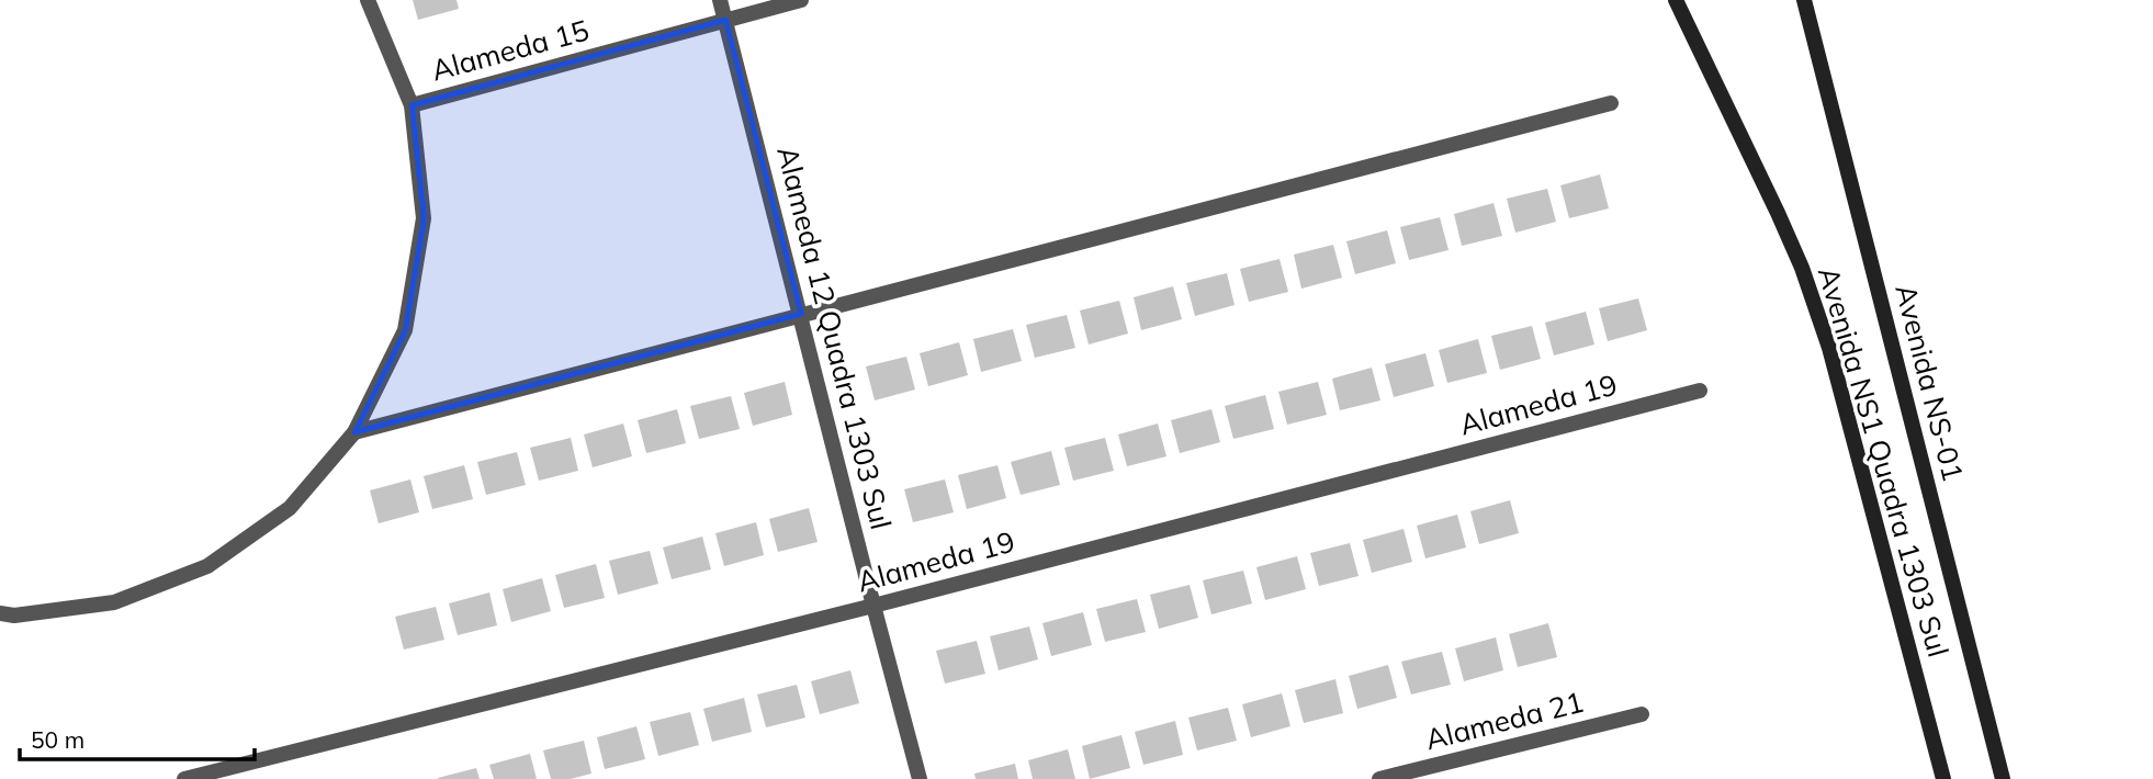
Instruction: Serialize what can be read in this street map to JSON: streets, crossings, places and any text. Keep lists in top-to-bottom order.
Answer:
{
  "streets": {
    "street": [
      "Alameda 15",
      "Alameda 12 Quadra 1303 Sul",
      "Avenida NS-01",
      "Alameda 19",
      "Avenida NS1 Quadra 1303 Sul",
      "Alameda 21"
    ]
  },
  "crossings": [
    ["Alameda 15", "Alameda 12 Quadra 1303 Sul"],
    ["Alameda 12 Quadra 1303 Sul", "Alameda 19"]
  ],
  "scale_bar": "50 m"
}
